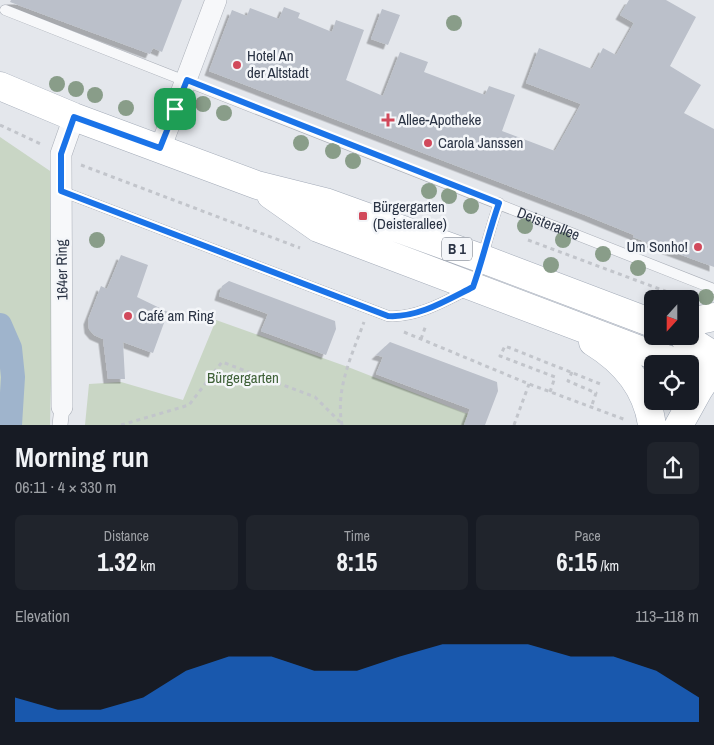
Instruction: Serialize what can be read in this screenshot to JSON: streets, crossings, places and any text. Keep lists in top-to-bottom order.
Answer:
{
  "streets": {
    "main road": ["B 1"],
    "street": ["164er Ring"],
    "lane": ["Deisterallee"]
  },
  "crossings": [
    ["B 1", "164er Ring"]
  ],
  "parks": ["Bürgergarten"],
  "places": {
    "other": [
      "Hotel An der Altstadt",
      "Carola Janssen",
      "Um Sonho!",
      "Café am Ring"
    ],
    "health": ["Allee-Apotheke"],
    "transit": ["Bürgergarten (Deisterallee)"]
  },
  "north": "bottom",
  "page": {
    "heading": ["Morning run", "06:11 · 4 × 330 m"],
    "stats": [
      ["Distance", "1.32 km"],
      ["Time", "8:15"],
      ["Pace", "6:15 /km"]
    ],
    "chart": ["Elevation", "113–118 m"]
  }
}
